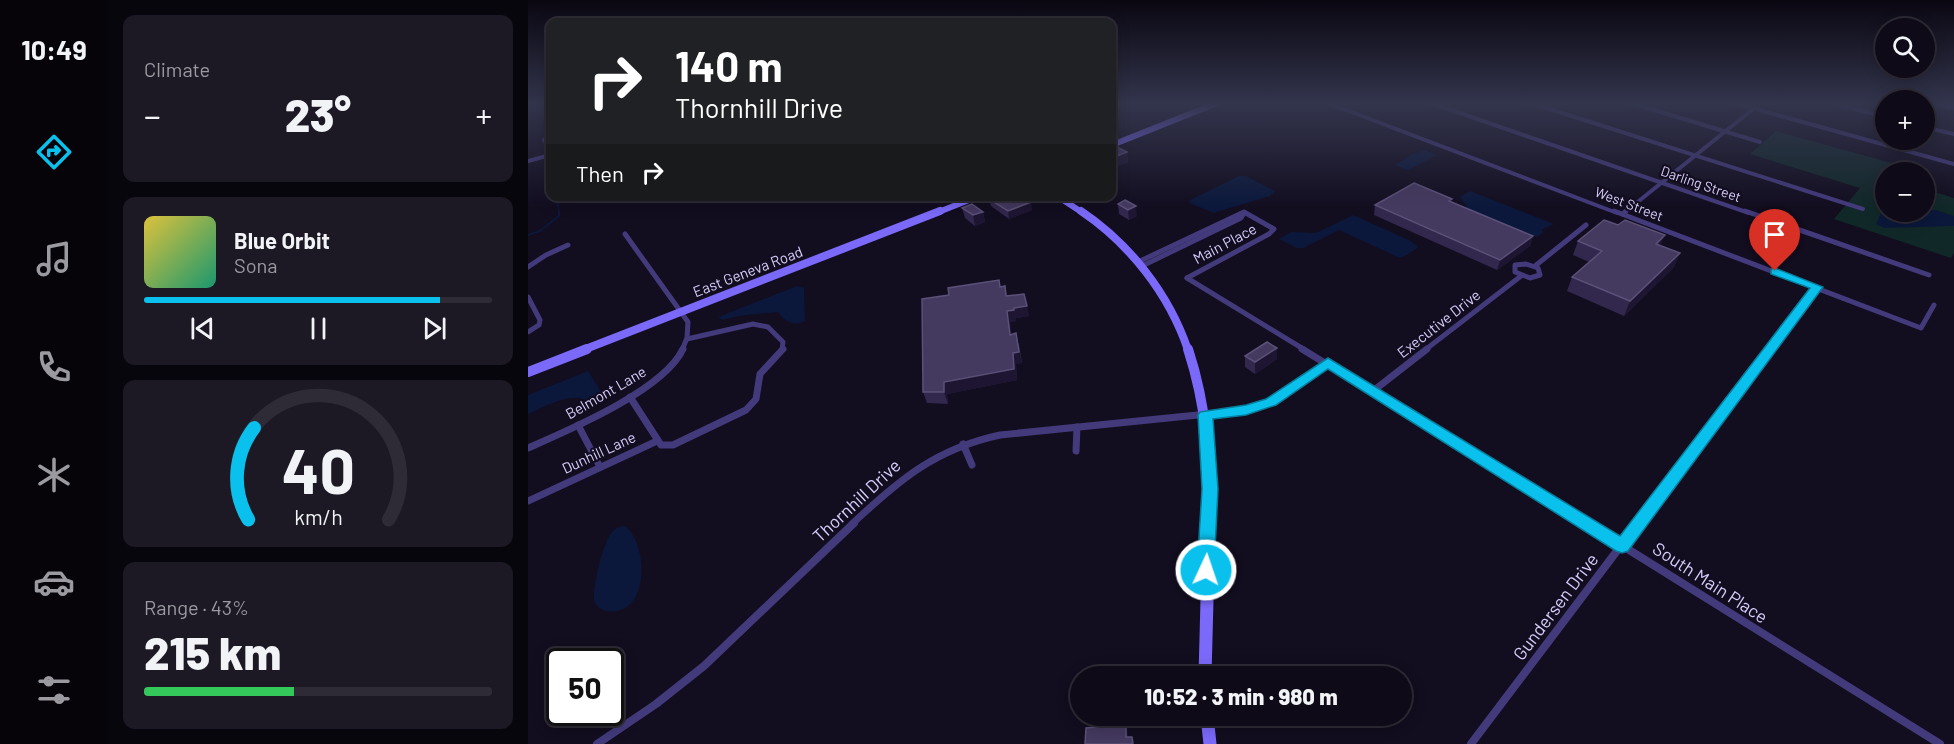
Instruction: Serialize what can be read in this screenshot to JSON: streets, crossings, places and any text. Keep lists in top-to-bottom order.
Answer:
{
  "streets": {
    "main road": ["East Geneva Road"],
    "street": [
      "Darling Street",
      "West Street",
      "Main Place",
      "Executive Drive",
      "Belmont Lane",
      "Dunhill Lane",
      "Thornhill Drive",
      "South Main Place",
      "Gundersen Drive"
    ]
  },
  "crossings": [
    ["West Street", "Gundersen Drive"],
    ["Main Place", "South Main Place"],
    ["Executive Drive", "South Main Place"],
    ["Belmont Lane", "Dunhill Lane"],
    ["Thornhill Drive", "South Main Place"],
    ["South Main Place", "Gundersen Drive"]
  ],
  "page": {
    "tabs": "10:49",
    "tile": [
      "Climate",
      ["Range · 43%", "215 km"]
    ],
    "map_buttons": ["+", "−"],
    "turn": ["140 m", "Thornhill Drive"],
    "heat": ["−", "23°", "+"],
    "then": "Then",
    "song": ["Blue Orbit", "Sona"],
    "limit": "50",
    "trip": "10:52 · 3 min · 980 m",
    "gauge": ["40", "km/h"]
  }
}
